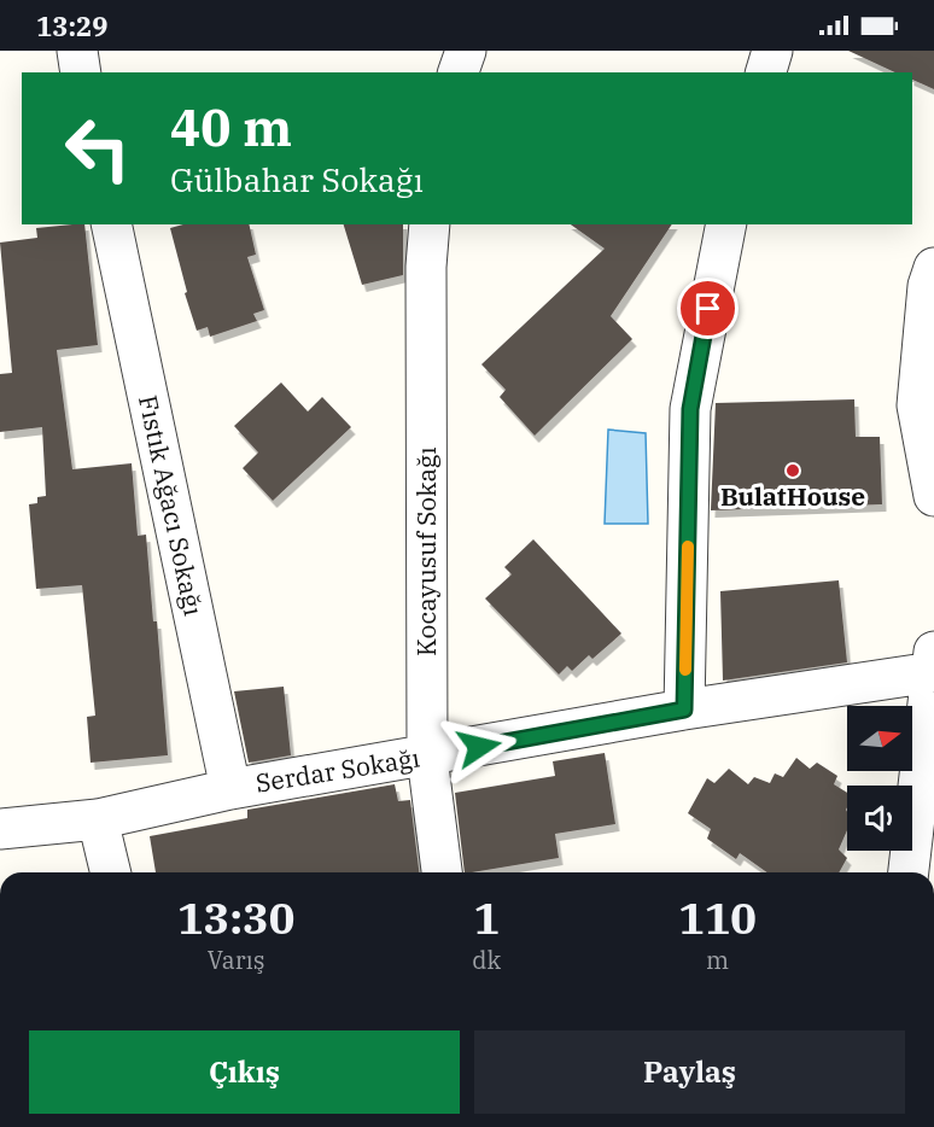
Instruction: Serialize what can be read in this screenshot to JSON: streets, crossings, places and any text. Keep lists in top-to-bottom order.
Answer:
{
  "streets": {
    "street": ["Fıstık Ağacı Sokağı", "Kocayusuf Sokağı", "Serdar Sokağı"]
  },
  "crossings": [
    ["Fıstık Ağacı Sokağı", "Serdar Sokağı"],
    ["Kocayusuf Sokağı", "Serdar Sokağı"]
  ],
  "places": ["BulatHouse"],
  "north": "right",
  "page": {
    "status": "13:29",
    "turn": ["40 m", "Gülbahar Sokağı"],
    "eta": [
      "13:30",
      "Varış",
      "1",
      "dk",
      "110",
      "m"
    ],
    "buttons": ["Çıkış", "Paylaş"]
  }
}
